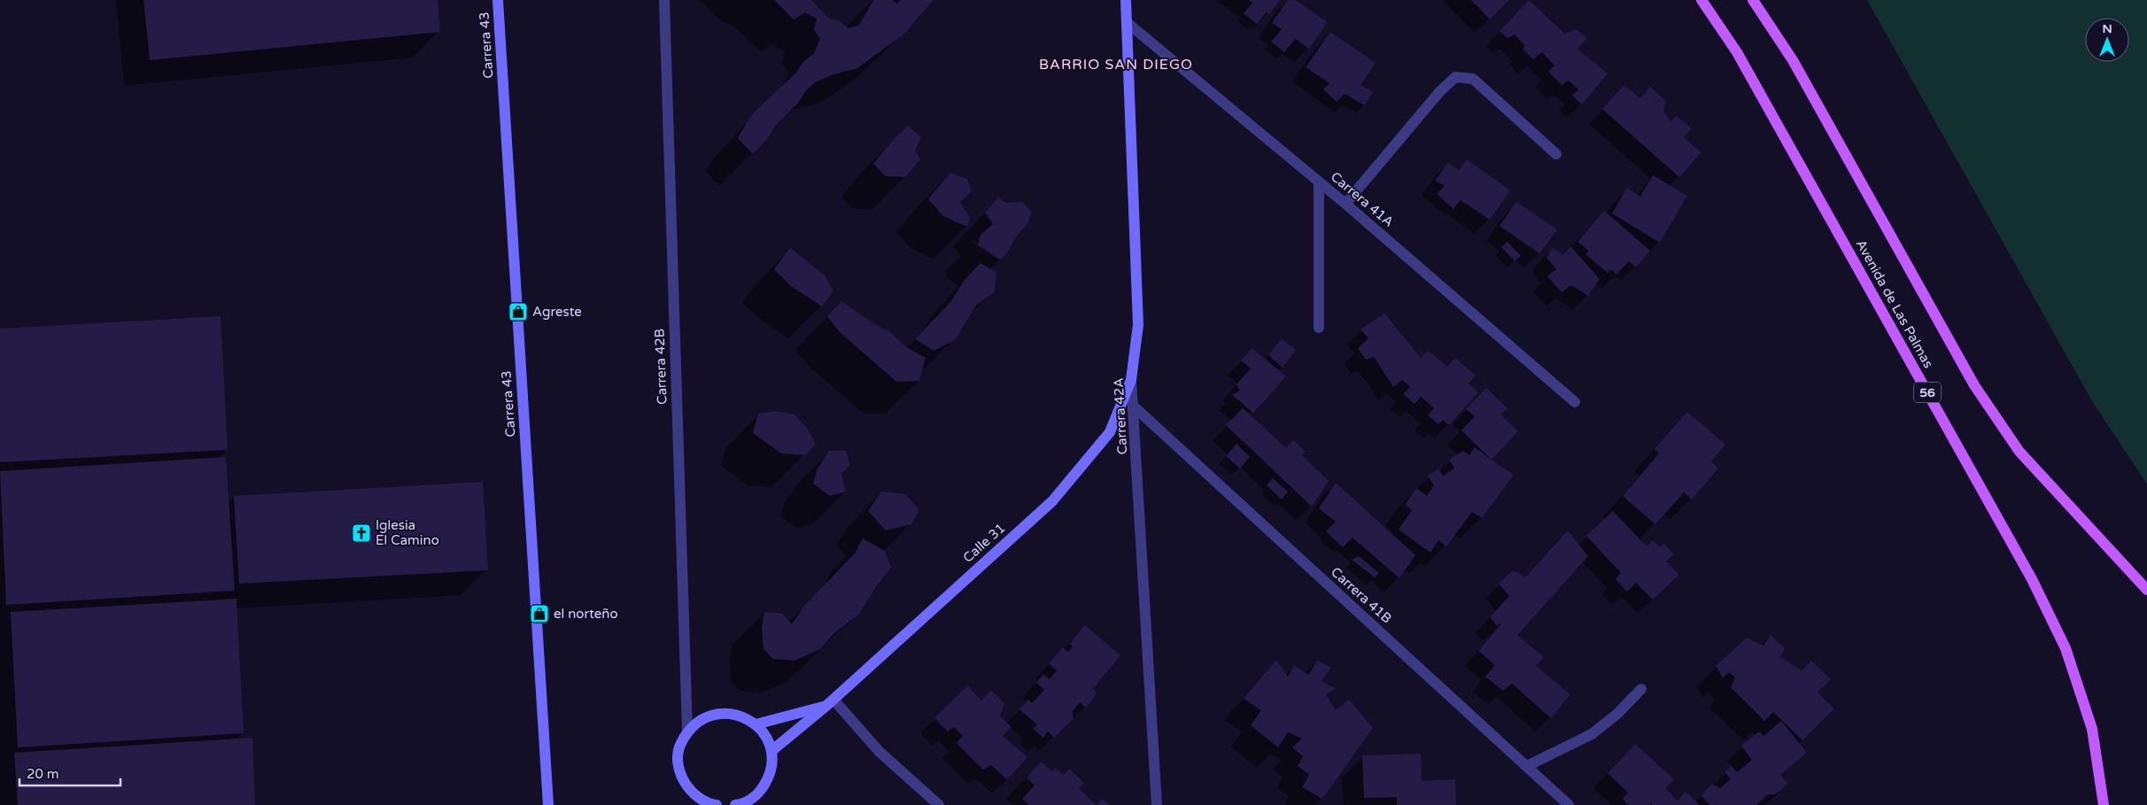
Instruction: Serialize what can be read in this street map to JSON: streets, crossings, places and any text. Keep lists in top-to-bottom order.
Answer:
{
  "streets": {
    "main road": ["Avenida de Las Palmas", "56"],
    "street": [
      "Carrera 43",
      "Carrera 41A",
      "Carrera 42B",
      "Carrera 42A",
      "Calle 31",
      "Carrera 41B"
    ]
  },
  "crossings": [
    ["Carrera 41A", "Carrera 42A"],
    ["Carrera 42A", "Calle 31"],
    ["Carrera 42A", "Carrera 41B"]
  ],
  "districts": ["BARRIO SAN DIEGO"],
  "places": {
    "shop": ["Agreste", "el norteño"],
    "church": ["Iglesia El Camino"]
  },
  "scale_bar": "20 m",
  "north": "top"
}
